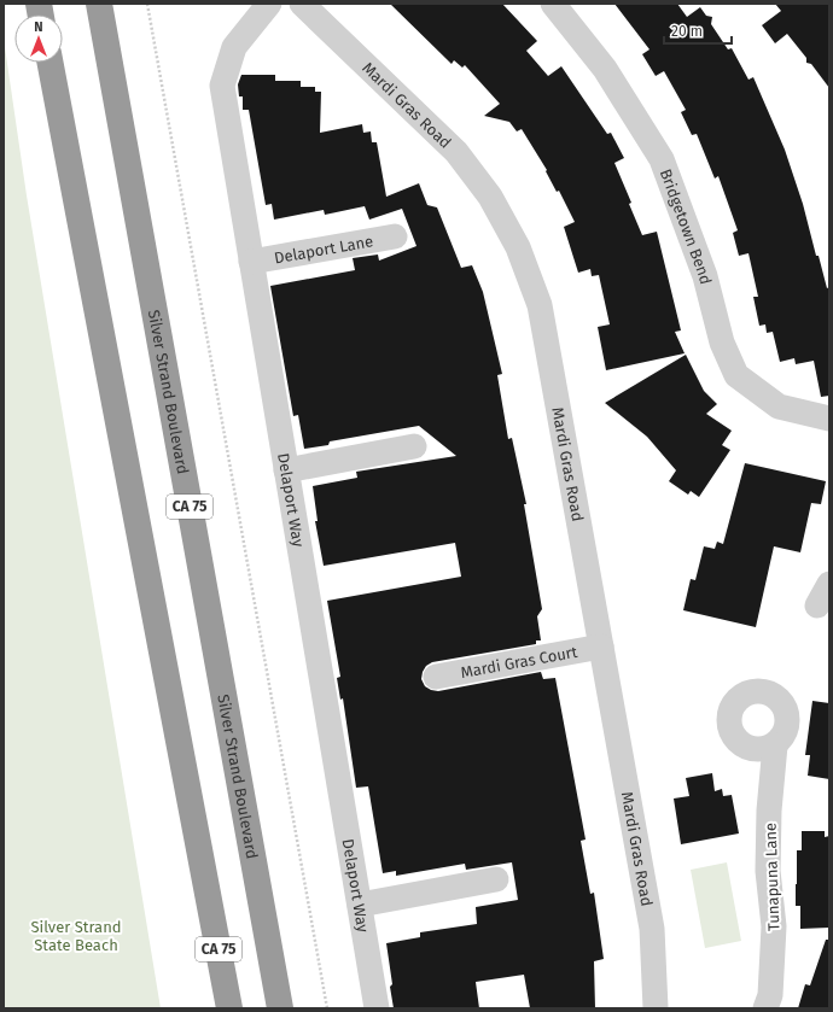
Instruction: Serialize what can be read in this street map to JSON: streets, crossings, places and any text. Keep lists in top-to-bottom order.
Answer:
{
  "streets": {
    "highway": ["Silver Strand Boulevard", "CA 75"],
    "street": [
      "Mardi Gras Road",
      "Bridgetown Bend",
      "Delaport Lane",
      "Delaport Way",
      "Mardi Gras Court",
      "Tunapuna Lane"
    ]
  },
  "crossings": [
    ["Mardi Gras Road", "Mardi Gras Court"],
    ["Delaport Lane", "Delaport Way"]
  ],
  "parks": ["Silver Strand State Beach"],
  "scale_bar": "20 m",
  "north": "top"
}
